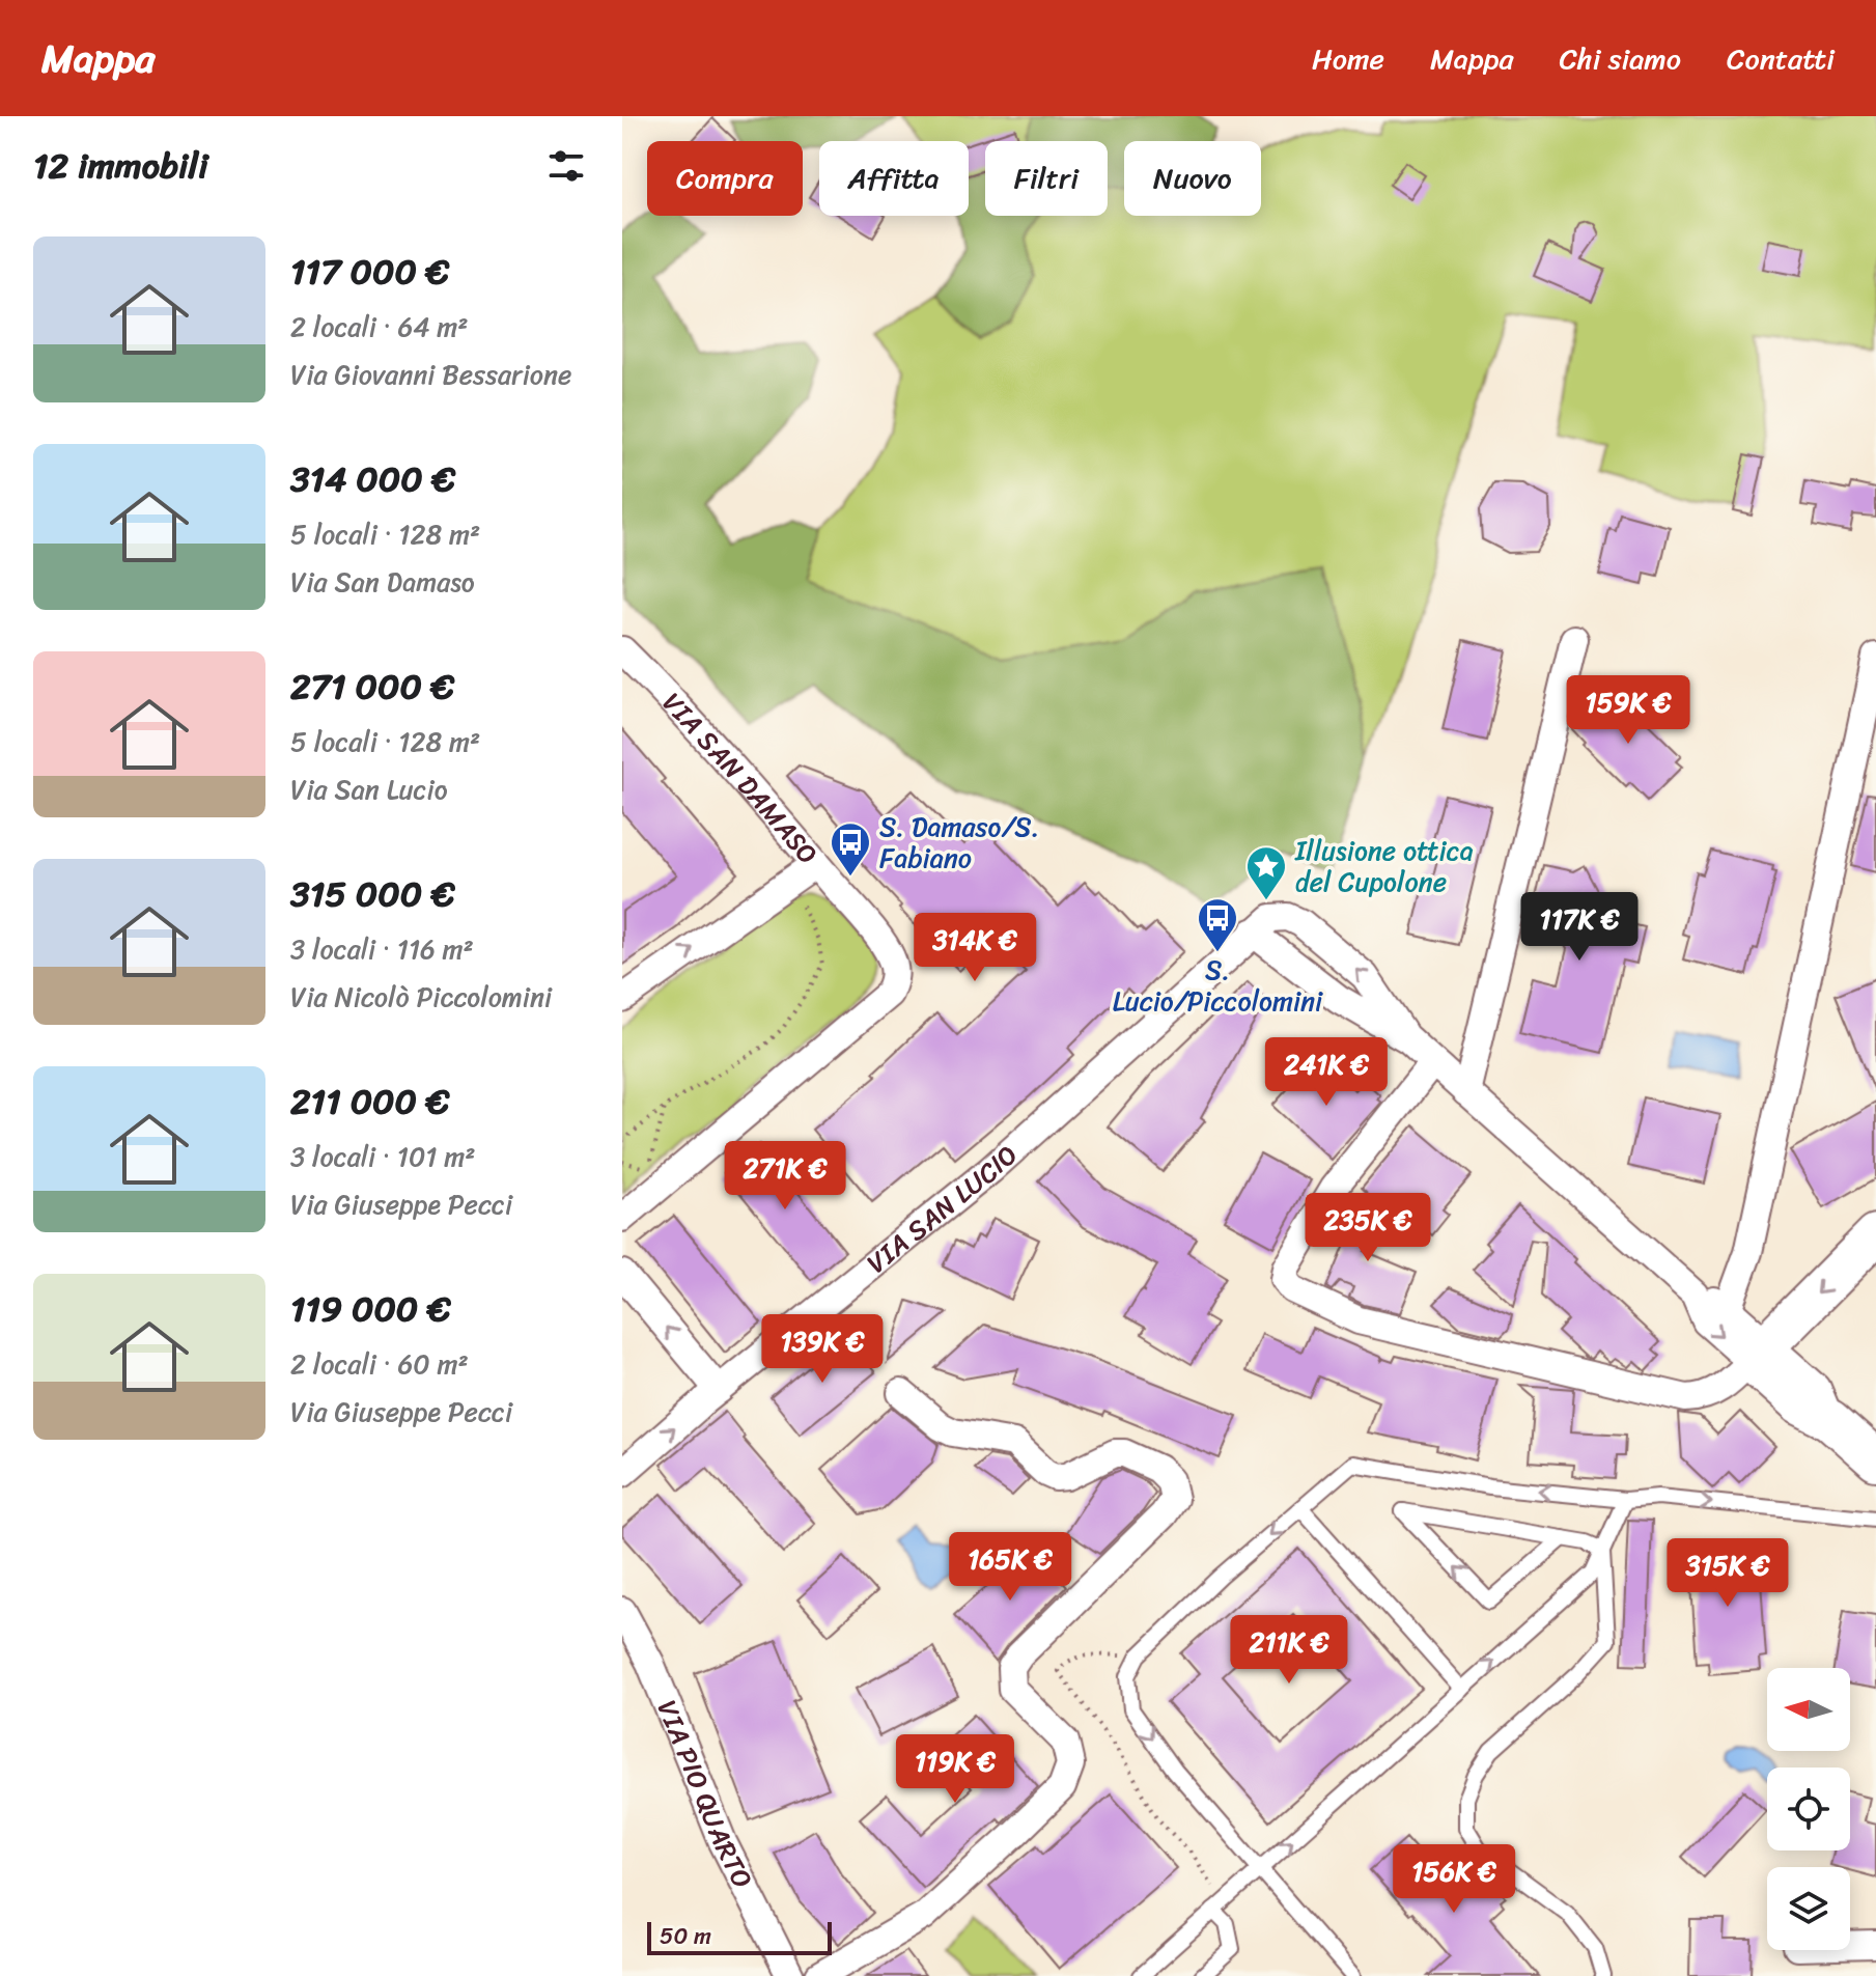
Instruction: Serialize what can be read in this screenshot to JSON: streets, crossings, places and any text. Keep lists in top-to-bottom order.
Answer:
{
  "streets": {
    "street": ["VIA SAN DAMASO", "VIA SAN LUCIO", "VIA PIO QUARTO"]
  },
  "places": {
    "bus stop": ["S. Damaso/S. Fabiano", "S. Lucio/Piccolomini"],
    "place": ["Illusione ottica del Cupolone"]
  },
  "scale_bar": "50 m",
  "north": "left",
  "page": {
    "header": "Mappa",
    "nav": [
      "Home",
      "Mappa",
      "Chi siamo",
      "Contatti"
    ],
    "heading": "12 immobili",
    "chip": [
      "Compra",
      "Affitta",
      "Filtri",
      "Nuovo"
    ],
    "list": [
      {
        "name": "117 000 €",
        "note": "2 locali · 64 m² · Via Giovanni Bessarione"
      },
      {
        "name": "314 000 €",
        "note": "5 locali · 128 m² · Via San Damaso"
      },
      {
        "name": "271 000 €",
        "note": "5 locali · 128 m² · Via San Lucio"
      },
      {
        "name": "315 000 €",
        "note": "3 locali · 116 m² · Via Nicolò Piccolomini"
      },
      {
        "name": "211 000 €",
        "note": "3 locali · 101 m² · Via Giuseppe Pecci"
      },
      {
        "name": "119 000 €",
        "note": "2 locali · 60 m² · Via Giuseppe Pecci"
      }
    ],
    "price": [
      "159K €",
      "117K €",
      "314K €",
      "241K €",
      "271K €",
      "235K €",
      "139K €",
      "165K €",
      "315K €",
      "211K €",
      "119K €",
      "156K €"
    ],
    "scale": "50 m"
  }
}
